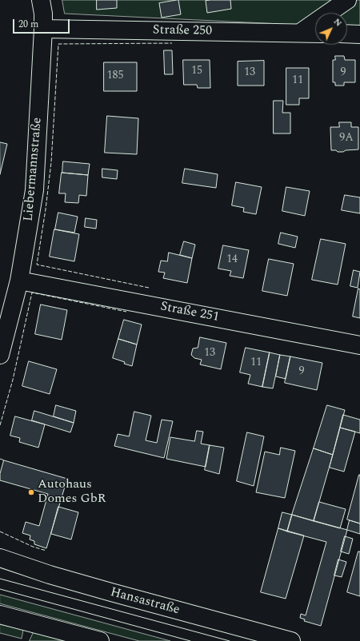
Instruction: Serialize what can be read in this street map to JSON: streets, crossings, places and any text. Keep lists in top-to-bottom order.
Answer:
{
  "streets": {
    "street": [
      "Straße 250",
      "Liebermannstraße",
      "Straße 251",
      "Hansastraße"
    ]
  },
  "crossings": [
    ["Straße 250", "Liebermannstraße"],
    ["Liebermannstraße", "Straße 251"]
  ],
  "places": ["Autohaus Domes GbR"],
  "house_numbers": [
    "15",
    "13",
    "9",
    "185",
    "11",
    "9A",
    "14",
    "13",
    "11",
    "9"
  ],
  "scale_bar": "20 m",
  "north": "top right"
}
